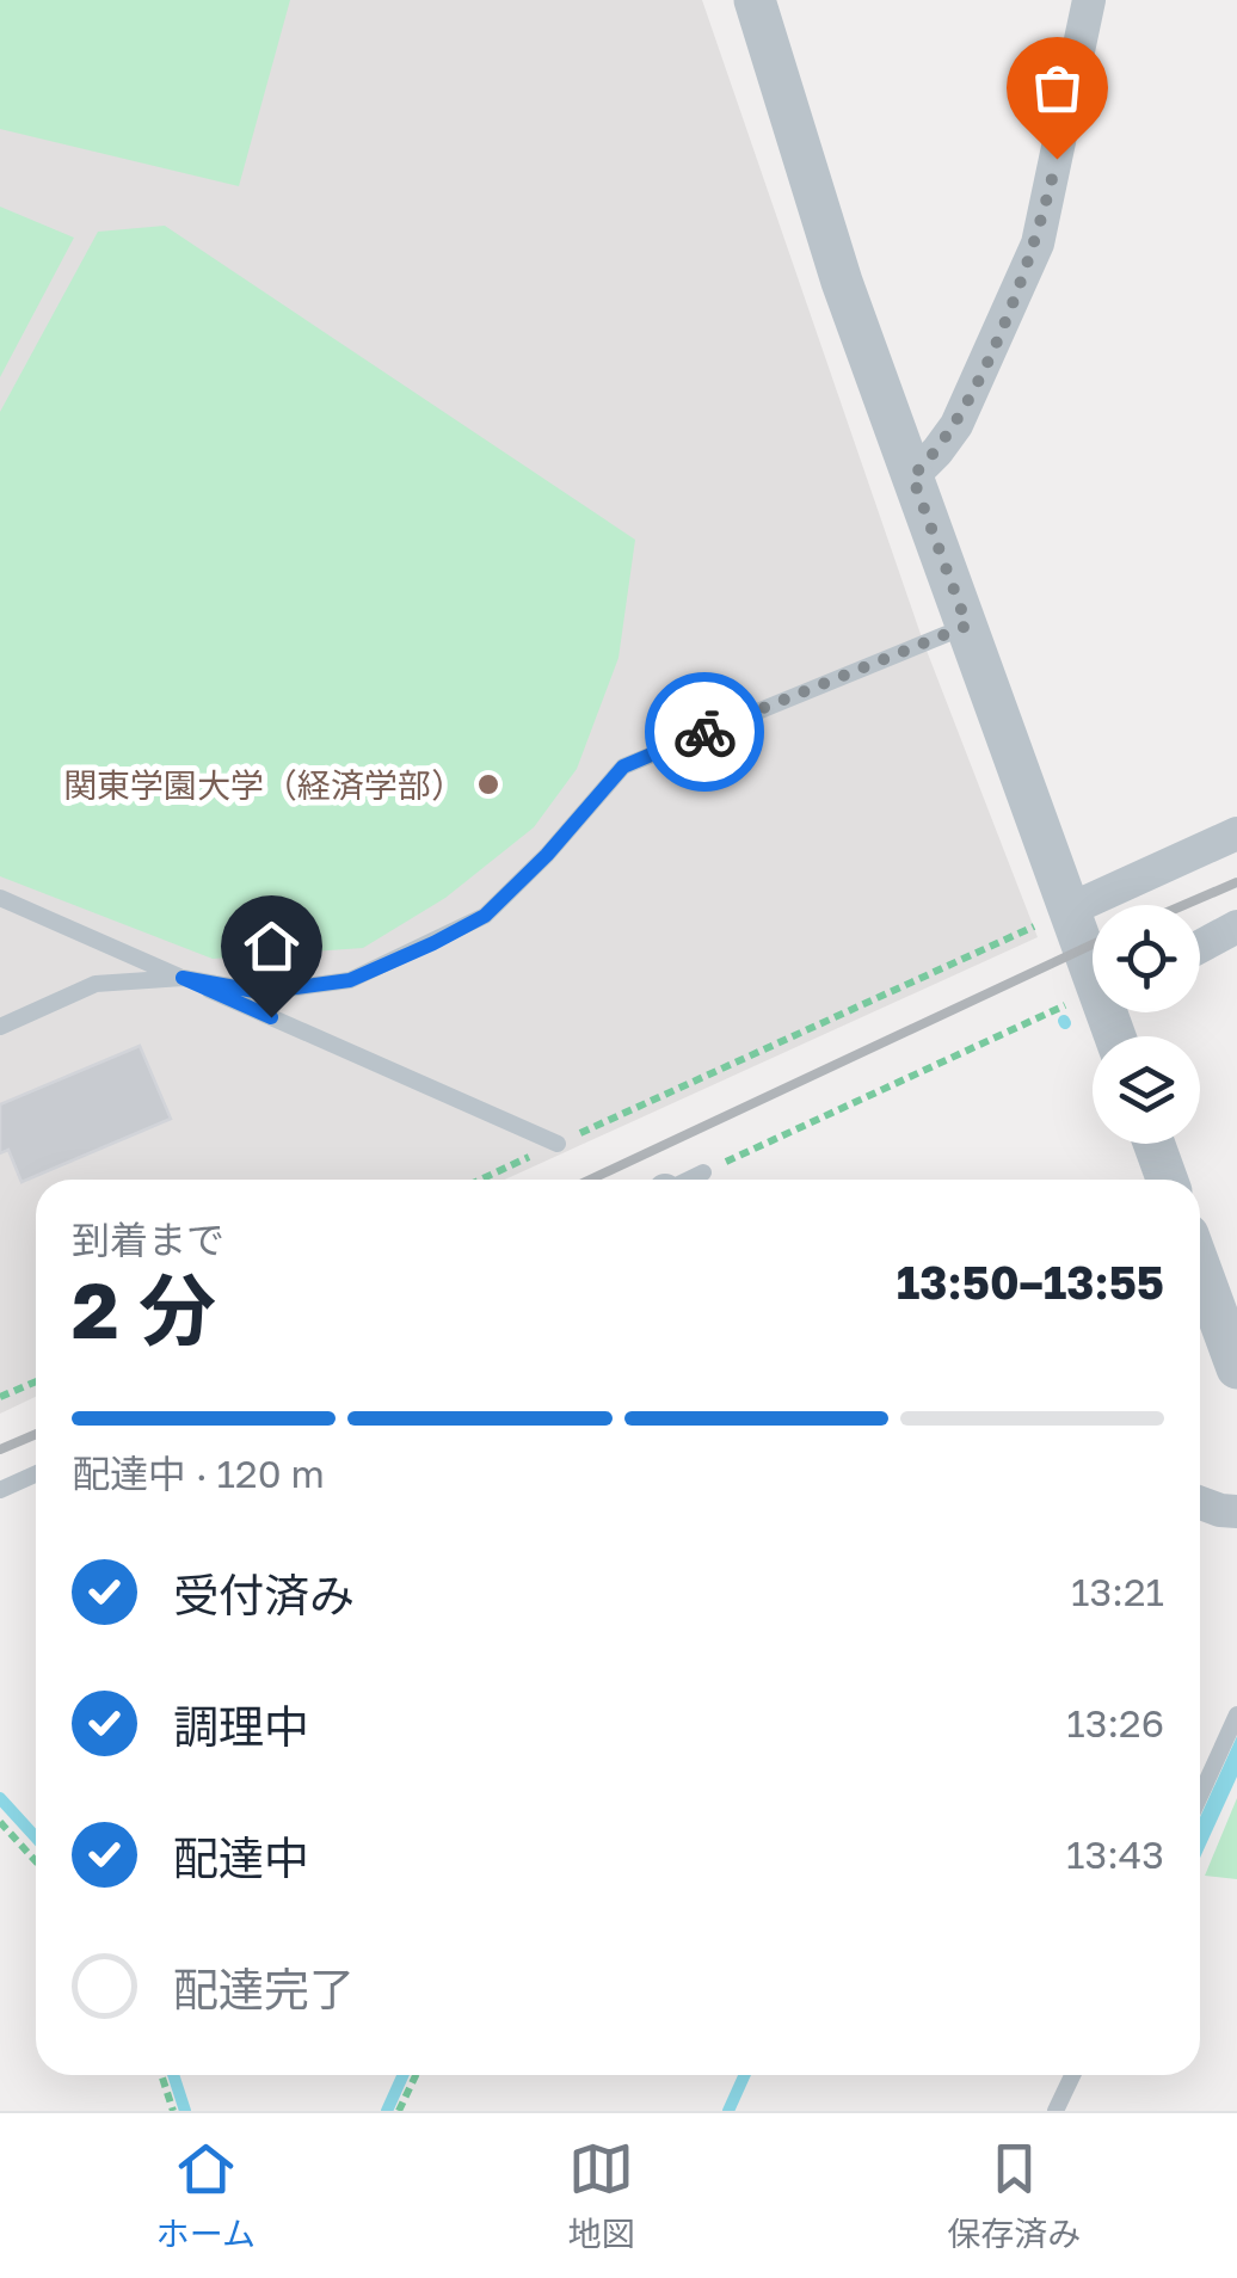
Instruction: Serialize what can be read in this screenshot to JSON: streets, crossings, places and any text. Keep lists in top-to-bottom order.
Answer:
{
  "places": ["関東学園大学（経済学部）"],
  "page": {
    "heading": ["2 分", "到着まで", "13:50–13:55"],
    "bar": "配達中 · 120 m",
    "list": [
      ["受付済み", "13:21"],
      ["調理中", "13:26"],
      ["配達中", "13:43"],
      "配達完了"
    ],
    "tabs": ["ホーム", "地図", "保存済み"]
  }
}
